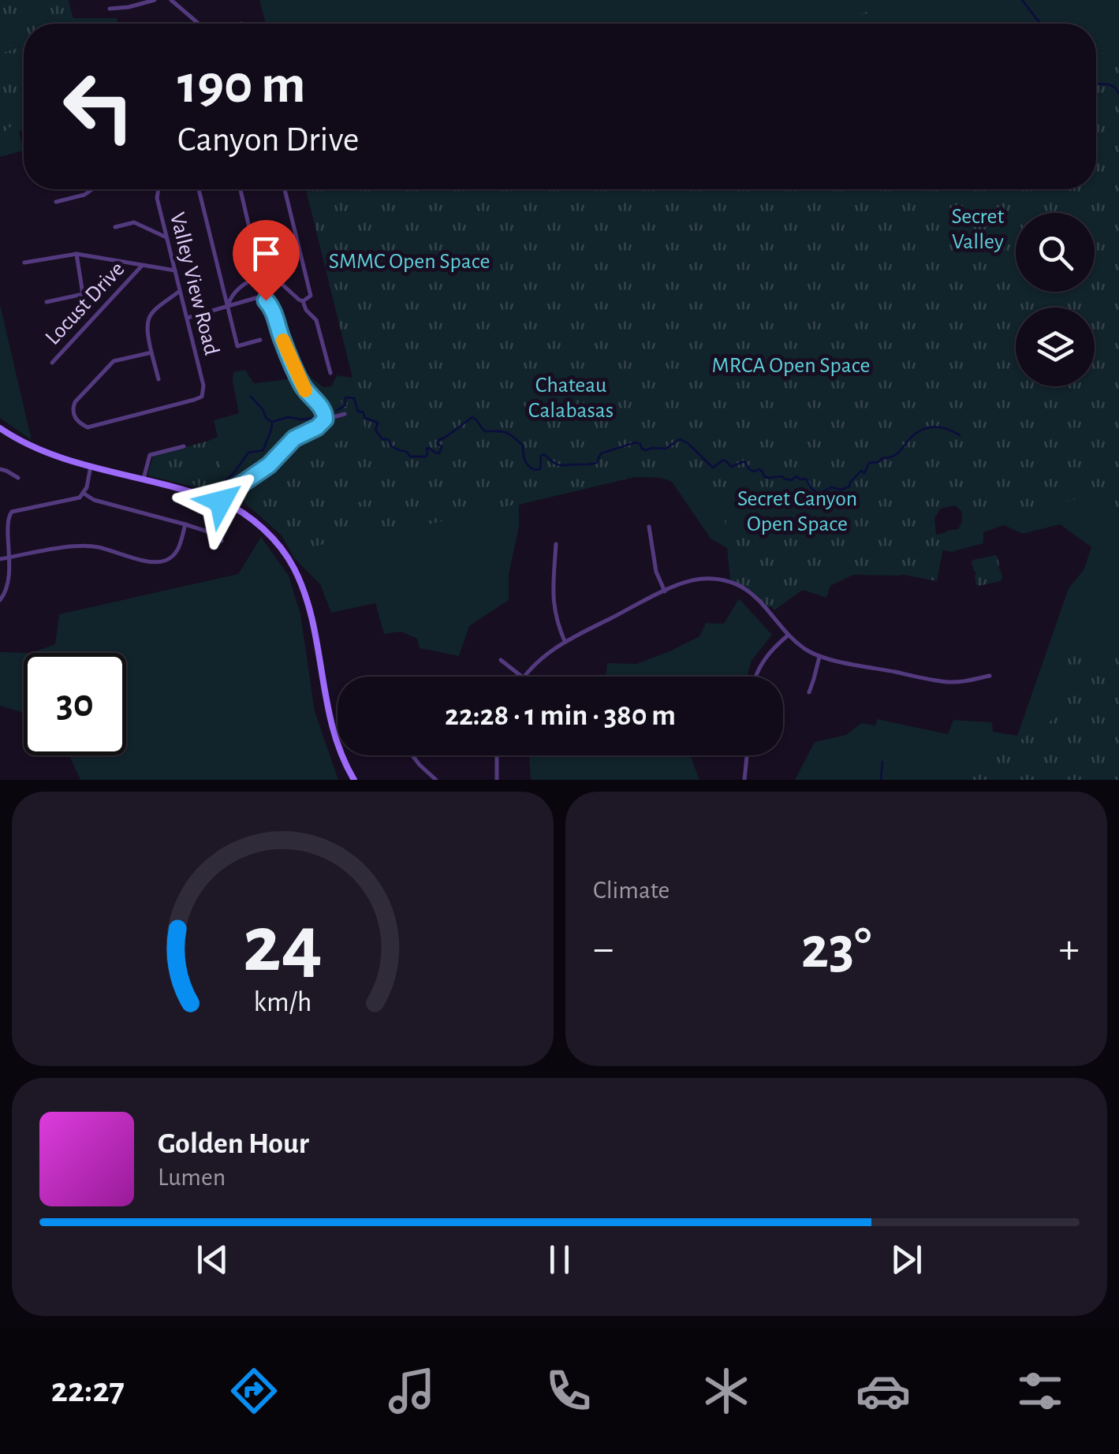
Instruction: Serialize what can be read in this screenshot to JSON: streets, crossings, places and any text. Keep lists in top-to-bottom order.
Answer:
{
  "streets": {
    "street": ["Valley View Road", "Locust Drive"]
  },
  "parks": [
    "Secret Valley",
    "SMMC Open Space",
    "MRCA Open Space",
    "Chateau Calabasas",
    "Secret Canyon Open Space"
  ],
  "page": {
    "turn": ["190 m", "Canyon Drive"],
    "limit": "30",
    "trip": "22:28 · 1 min · 380 m",
    "tile": "Climate",
    "heat": ["−", "23°", "+"],
    "song": ["Golden Hour", "Lumen"],
    "tabs": "22:27",
    "gauge": ["24", "km/h"]
  }
}
